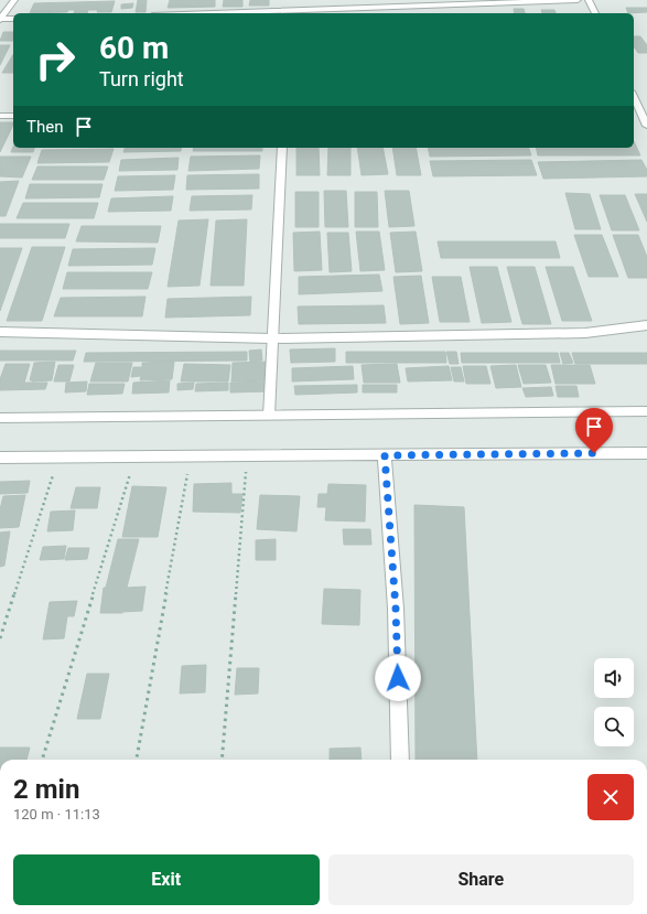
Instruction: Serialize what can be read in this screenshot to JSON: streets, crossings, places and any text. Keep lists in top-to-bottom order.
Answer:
{
  "page": {
    "turn": ["60 m", "Turn right"],
    "then": "Then",
    "heading": ["2 min", "120 m · 11:13"],
    "buttons": ["Exit", "Share"]
  }
}
